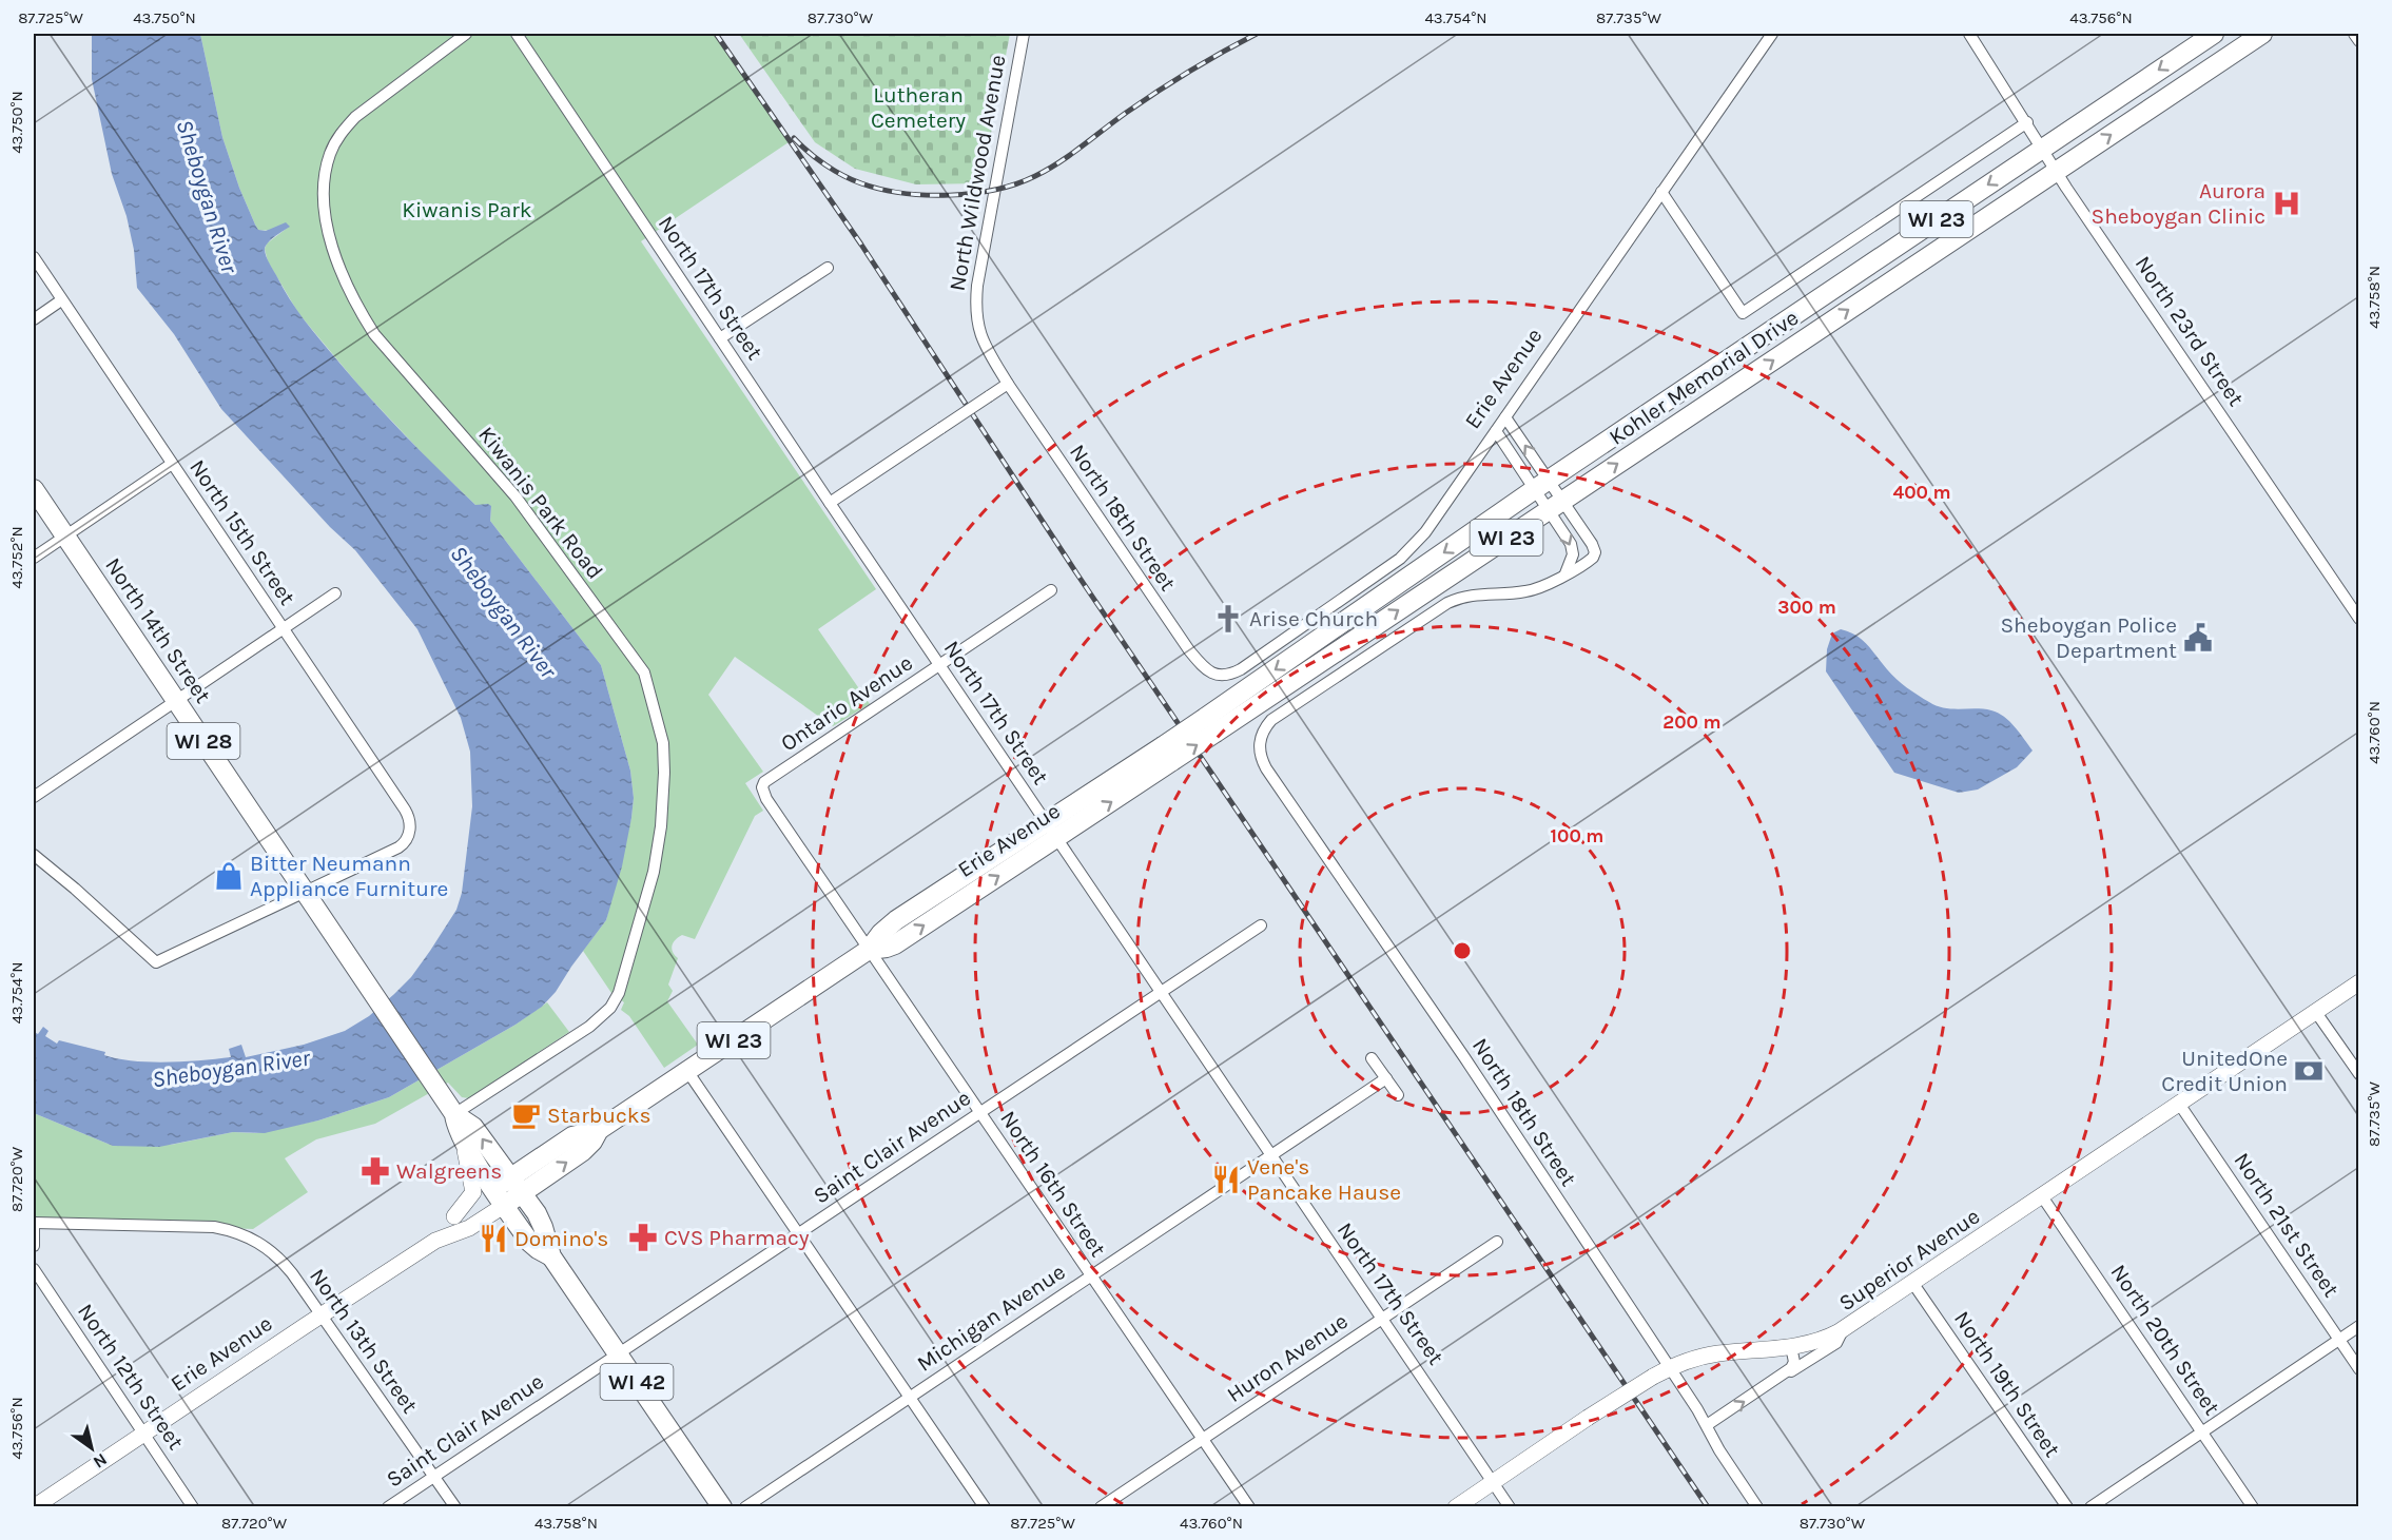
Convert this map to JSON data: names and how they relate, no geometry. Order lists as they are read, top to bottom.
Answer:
{
  "streets": {
    "main road": [
      "WI 23",
      "Kohler Memorial Drive",
      "Erie Avenue",
      "North 14th Street",
      "WI 28",
      "WI 42"
    ],
    "street": [
      "North Wildwood Avenue",
      "North 17th Street",
      "North 23rd Street",
      "Kiwanis Park Road",
      "North 18th Street",
      "North 15th Street",
      "Ontario Avenue",
      "Saint Clair Avenue",
      "North 16th Street",
      "North 21st Street",
      "Superior Avenue",
      "Michigan Avenue",
      "North 20th Street",
      "North 13th Street",
      "Huron Avenue",
      "North 12th Street",
      "North 19th Street"
    ]
  },
  "crossings": [
    ["North Wildwood Avenue", "North 18th Street"],
    ["North 17th Street", "Erie Avenue"],
    ["North 17th Street", "Ontario Avenue"],
    ["North 17th Street", "Saint Clair Avenue"],
    ["North 17th Street", "Superior Avenue"],
    ["North 17th Street", "Michigan Avenue"],
    ["North 17th Street", "Huron Avenue"],
    ["North 23rd Street", "Kohler Memorial Drive"],
    ["Kohler Memorial Drive", "Erie Avenue"],
    ["Erie Avenue", "North 18th Street"],
    ["Erie Avenue", "North 14th Street"],
    ["Erie Avenue", "North 16th Street"],
    ["Erie Avenue", "North 13th Street"],
    ["Erie Avenue", "North 12th Street"],
    ["Kiwanis Park Road", "North 14th Street"],
    ["North 18th Street", "Superior Avenue"],
    ["North 15th Street", "North 14th Street"],
    ["North 14th Street", "Saint Clair Avenue"],
    ["Ontario Avenue", "North 16th Street"],
    ["Saint Clair Avenue", "North 16th Street"],
    ["Saint Clair Avenue", "North 13th Street"],
    ["North 16th Street", "Michigan Avenue"],
    ["North 16th Street", "Huron Avenue"],
    ["North 21st Street", "Superior Avenue"],
    ["Superior Avenue", "North 20th Street"],
    ["Superior Avenue", "North 19th Street"]
  ],
  "water": ["Sheboygan River"],
  "parks": ["Lutheran Cemetery", "Kiwanis Park"],
  "places": {
    "hospital": ["Aurora Sheboygan Clinic"],
    "church": ["Arise Church"],
    "public building": ["Sheboygan Police Department"],
    "shop": ["Bitter Neumann Appliance Furniture"],
    "bank": ["UnitedOne Credit Union"],
    "cafe": ["Starbucks"],
    "pharmacy": ["Walgreens", "CVS Pharmacy"],
    "restaurant": ["Vene's Pancake Hause", "Domino's"]
  },
  "north": "bottom right",
  "coordinates": [
    "87.725°W",
    "43.750°N",
    "87.730°W",
    "43.754°N",
    "87.735°W",
    "43.756°N",
    "43.758°N",
    "43.752°N",
    "43.760°N",
    "87.720°W"
  ],
  "rings": [
    "400 m",
    "300 m",
    "200 m",
    "100 m"
  ]
}
